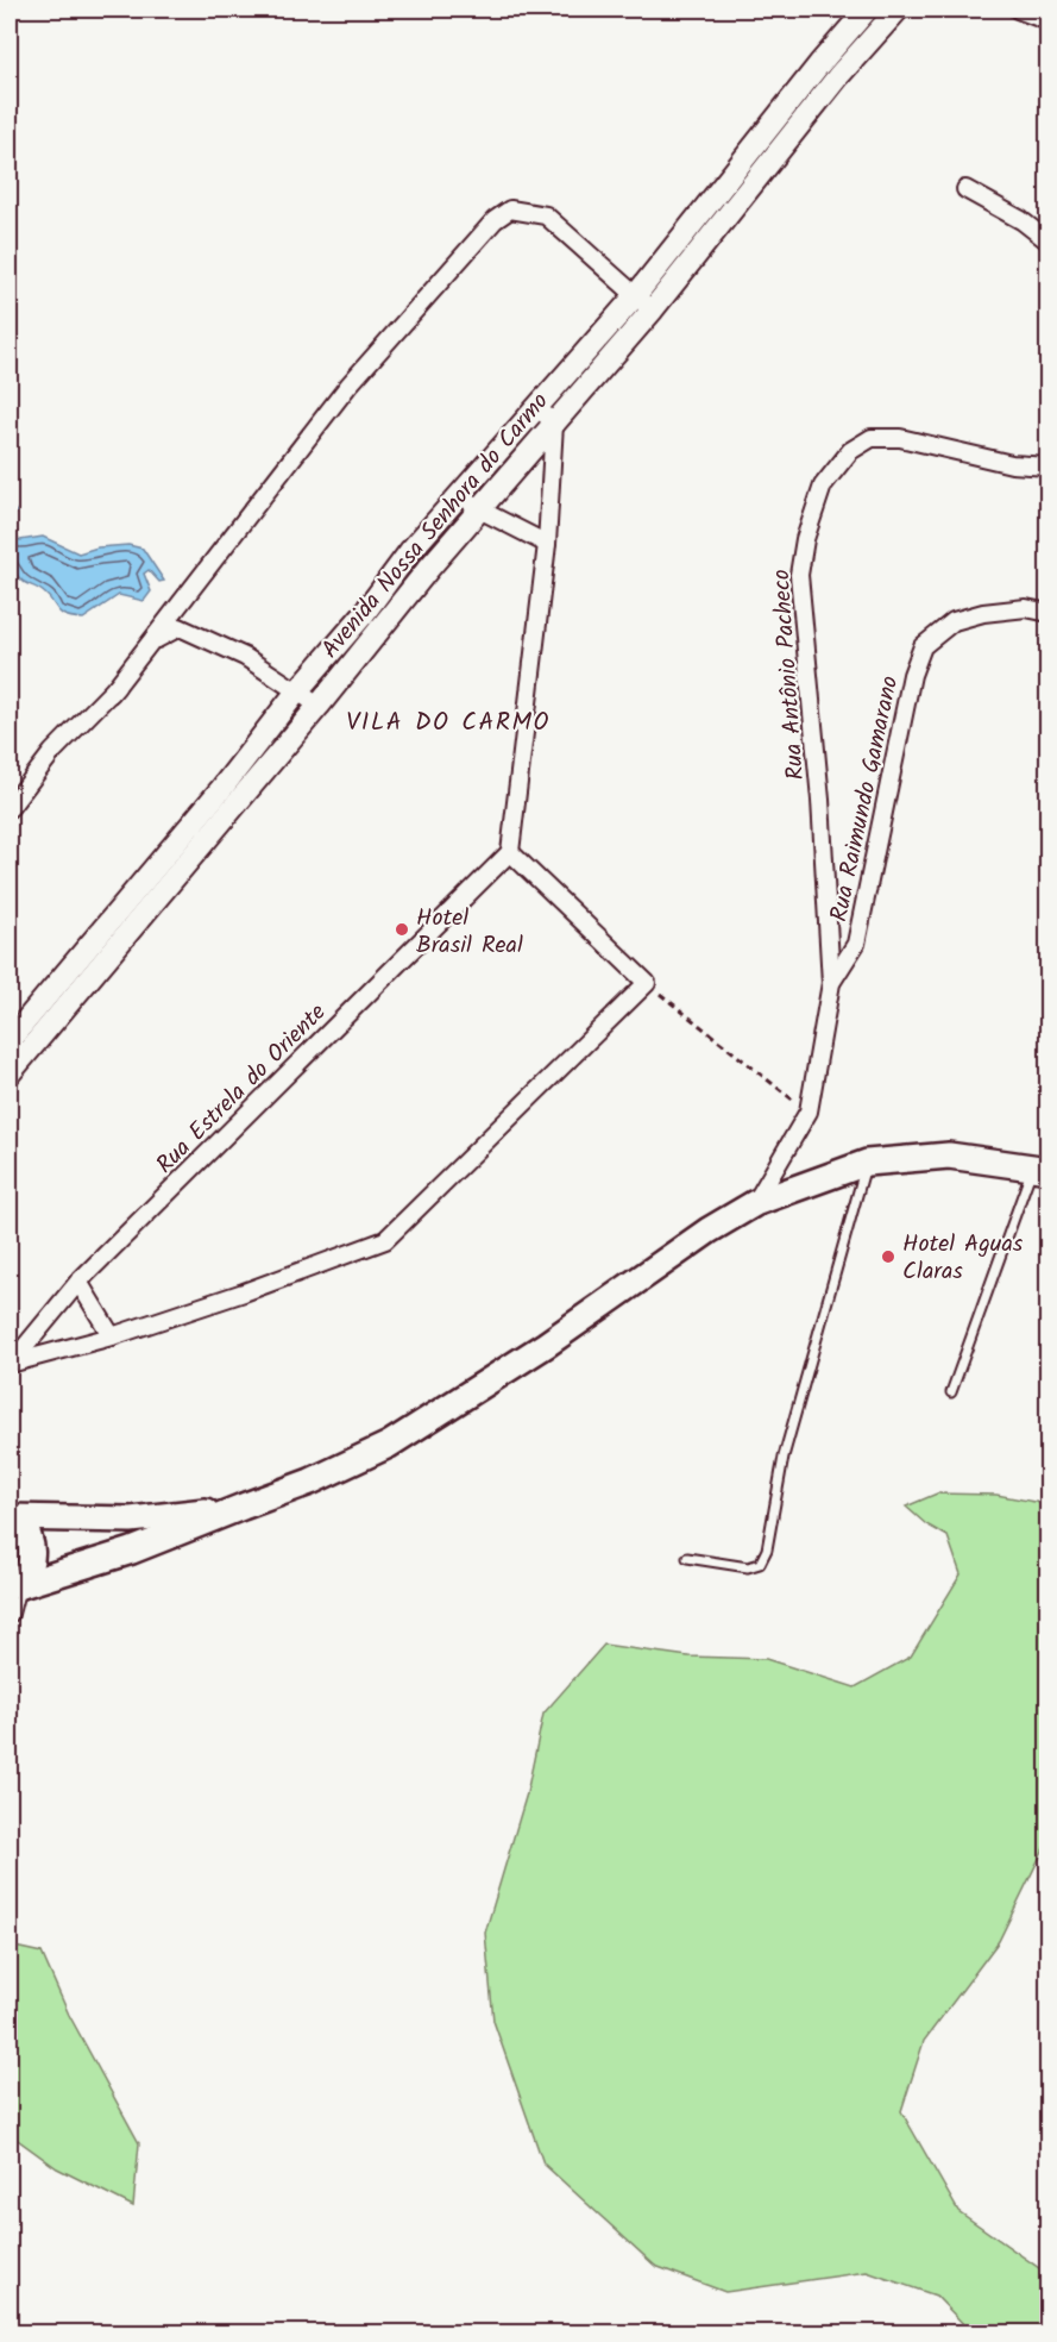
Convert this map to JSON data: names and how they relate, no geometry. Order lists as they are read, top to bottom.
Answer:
{
  "streets": {
    "street": [
      "Avenida Nossa Senhora do Carmo",
      "Rua Antônio Pacheco",
      "Rua Raimundo Gamarano",
      "Rua Estrela do Oriente"
    ]
  },
  "crossings": [
    ["Rua Antônio Pacheco", "Rua Raimundo Gamarano"]
  ],
  "districts": ["VILA DO CARMO"],
  "places": ["Hotel Brasil Real", "Hotel Aguas Claras"]
}
